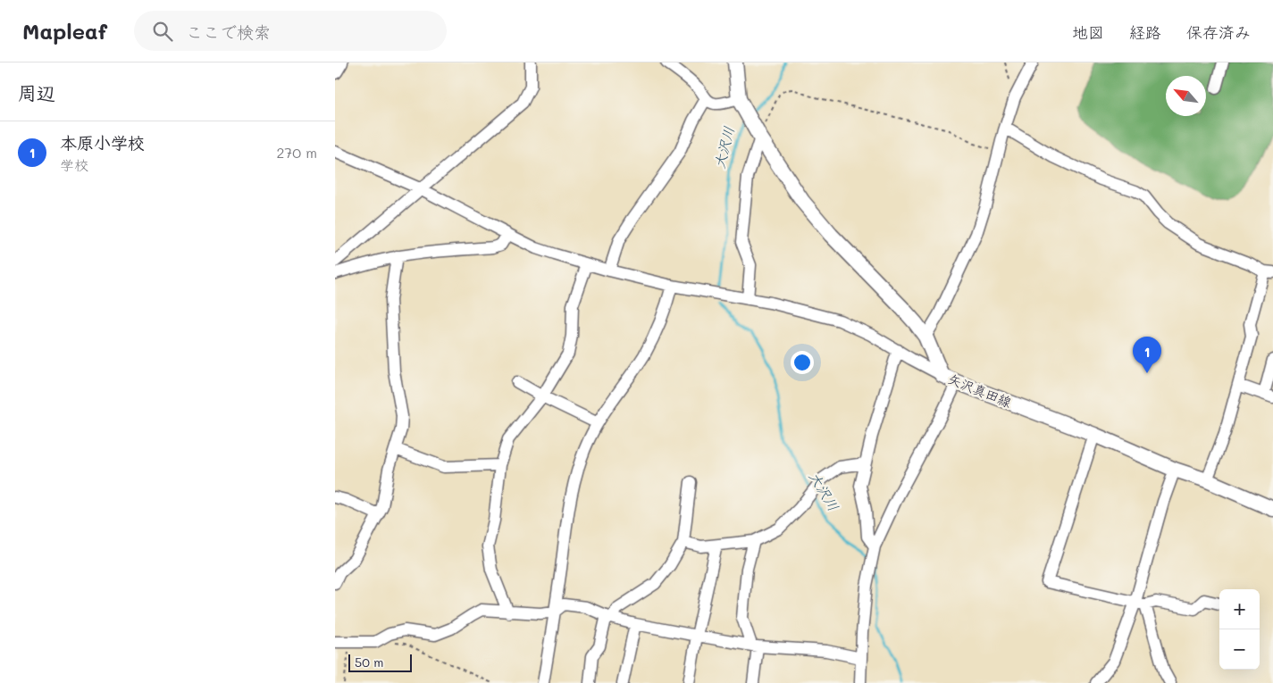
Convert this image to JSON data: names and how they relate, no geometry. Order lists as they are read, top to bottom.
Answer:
{
  "streets": {
    "main road": ["矢沢真田線"]
  },
  "water": ["大沢川"],
  "scale_bar": "50 m",
  "north": "top left",
  "page": {
    "header": "Mapleaf",
    "search": "ここで検索",
    "nav": ["地図", "経路", "保存済み"],
    "heading": "周辺",
    "list": [
      {
        "mark": "1",
        "name": "本原小学校",
        "note": "学校",
        "value": "270 m"
      }
    ],
    "pins": "1",
    "map_buttons": ["+", "−"],
    "scale": "50 m"
  }
}
